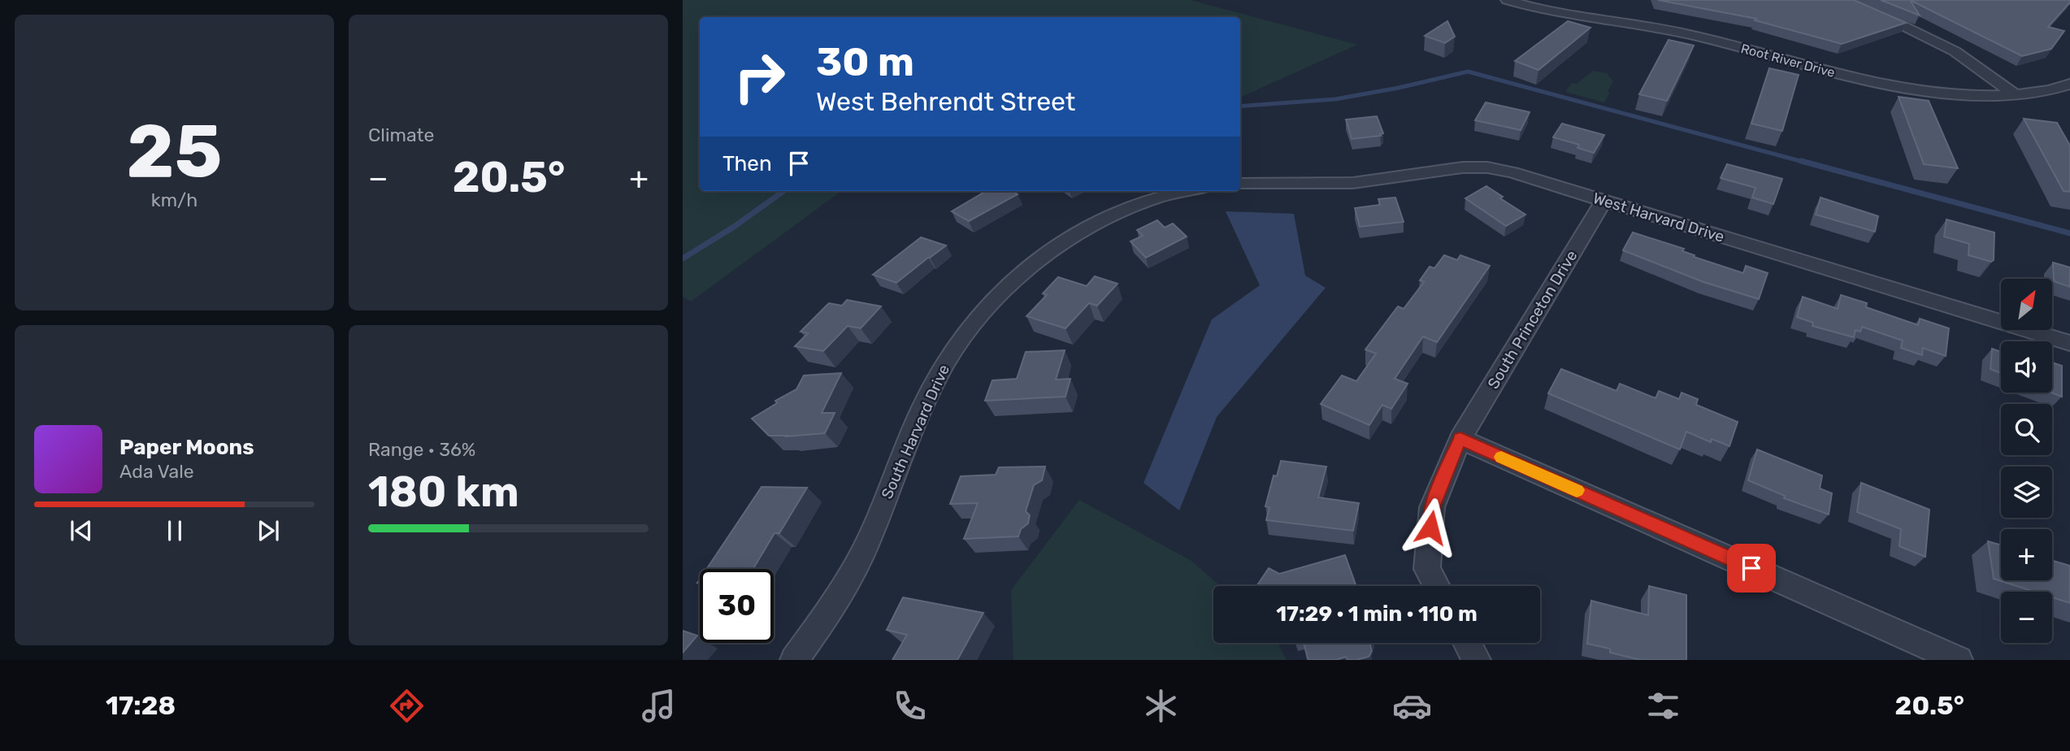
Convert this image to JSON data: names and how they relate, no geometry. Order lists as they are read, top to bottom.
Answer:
{
  "streets": {
    "street": [
      "Root River Drive",
      "West Harvard Drive",
      "South Princeton Drive",
      "South Harvard Drive"
    ]
  },
  "crossings": [
    ["West Harvard Drive", "South Princeton Drive"]
  ],
  "north": "top right",
  "page": {
    "tile": [
      ["25", "km/h"],
      "Climate",
      ["Range · 36%", "180 km"]
    ],
    "turn": ["30 m", "West Behrendt Street"],
    "then": "Then",
    "heat": ["−", "20.5°", "+"],
    "map_buttons": ["+", "−"],
    "song": ["Paper Moons", "Ada Vale"],
    "limit": "30",
    "trip": "17:29 · 1 min · 110 m",
    "tabs": ["17:28", "20.5°"]
  }
}
